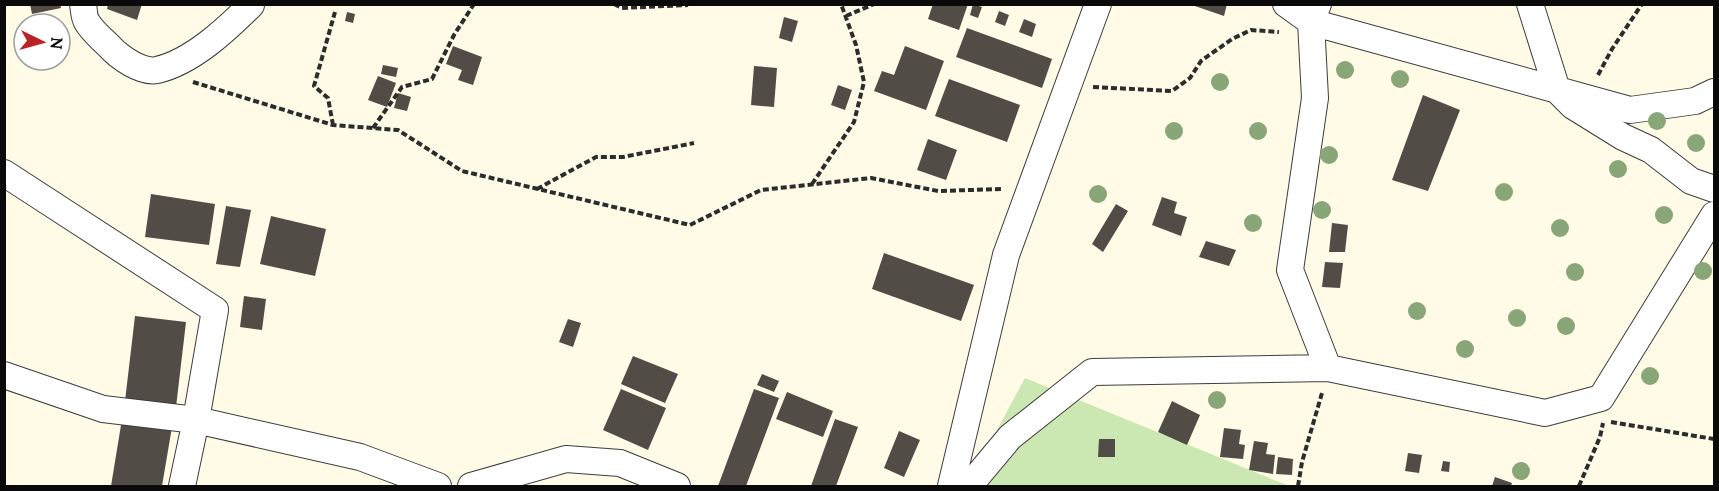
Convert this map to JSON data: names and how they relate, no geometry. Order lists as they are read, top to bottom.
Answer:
{
  "north": "right"
}
